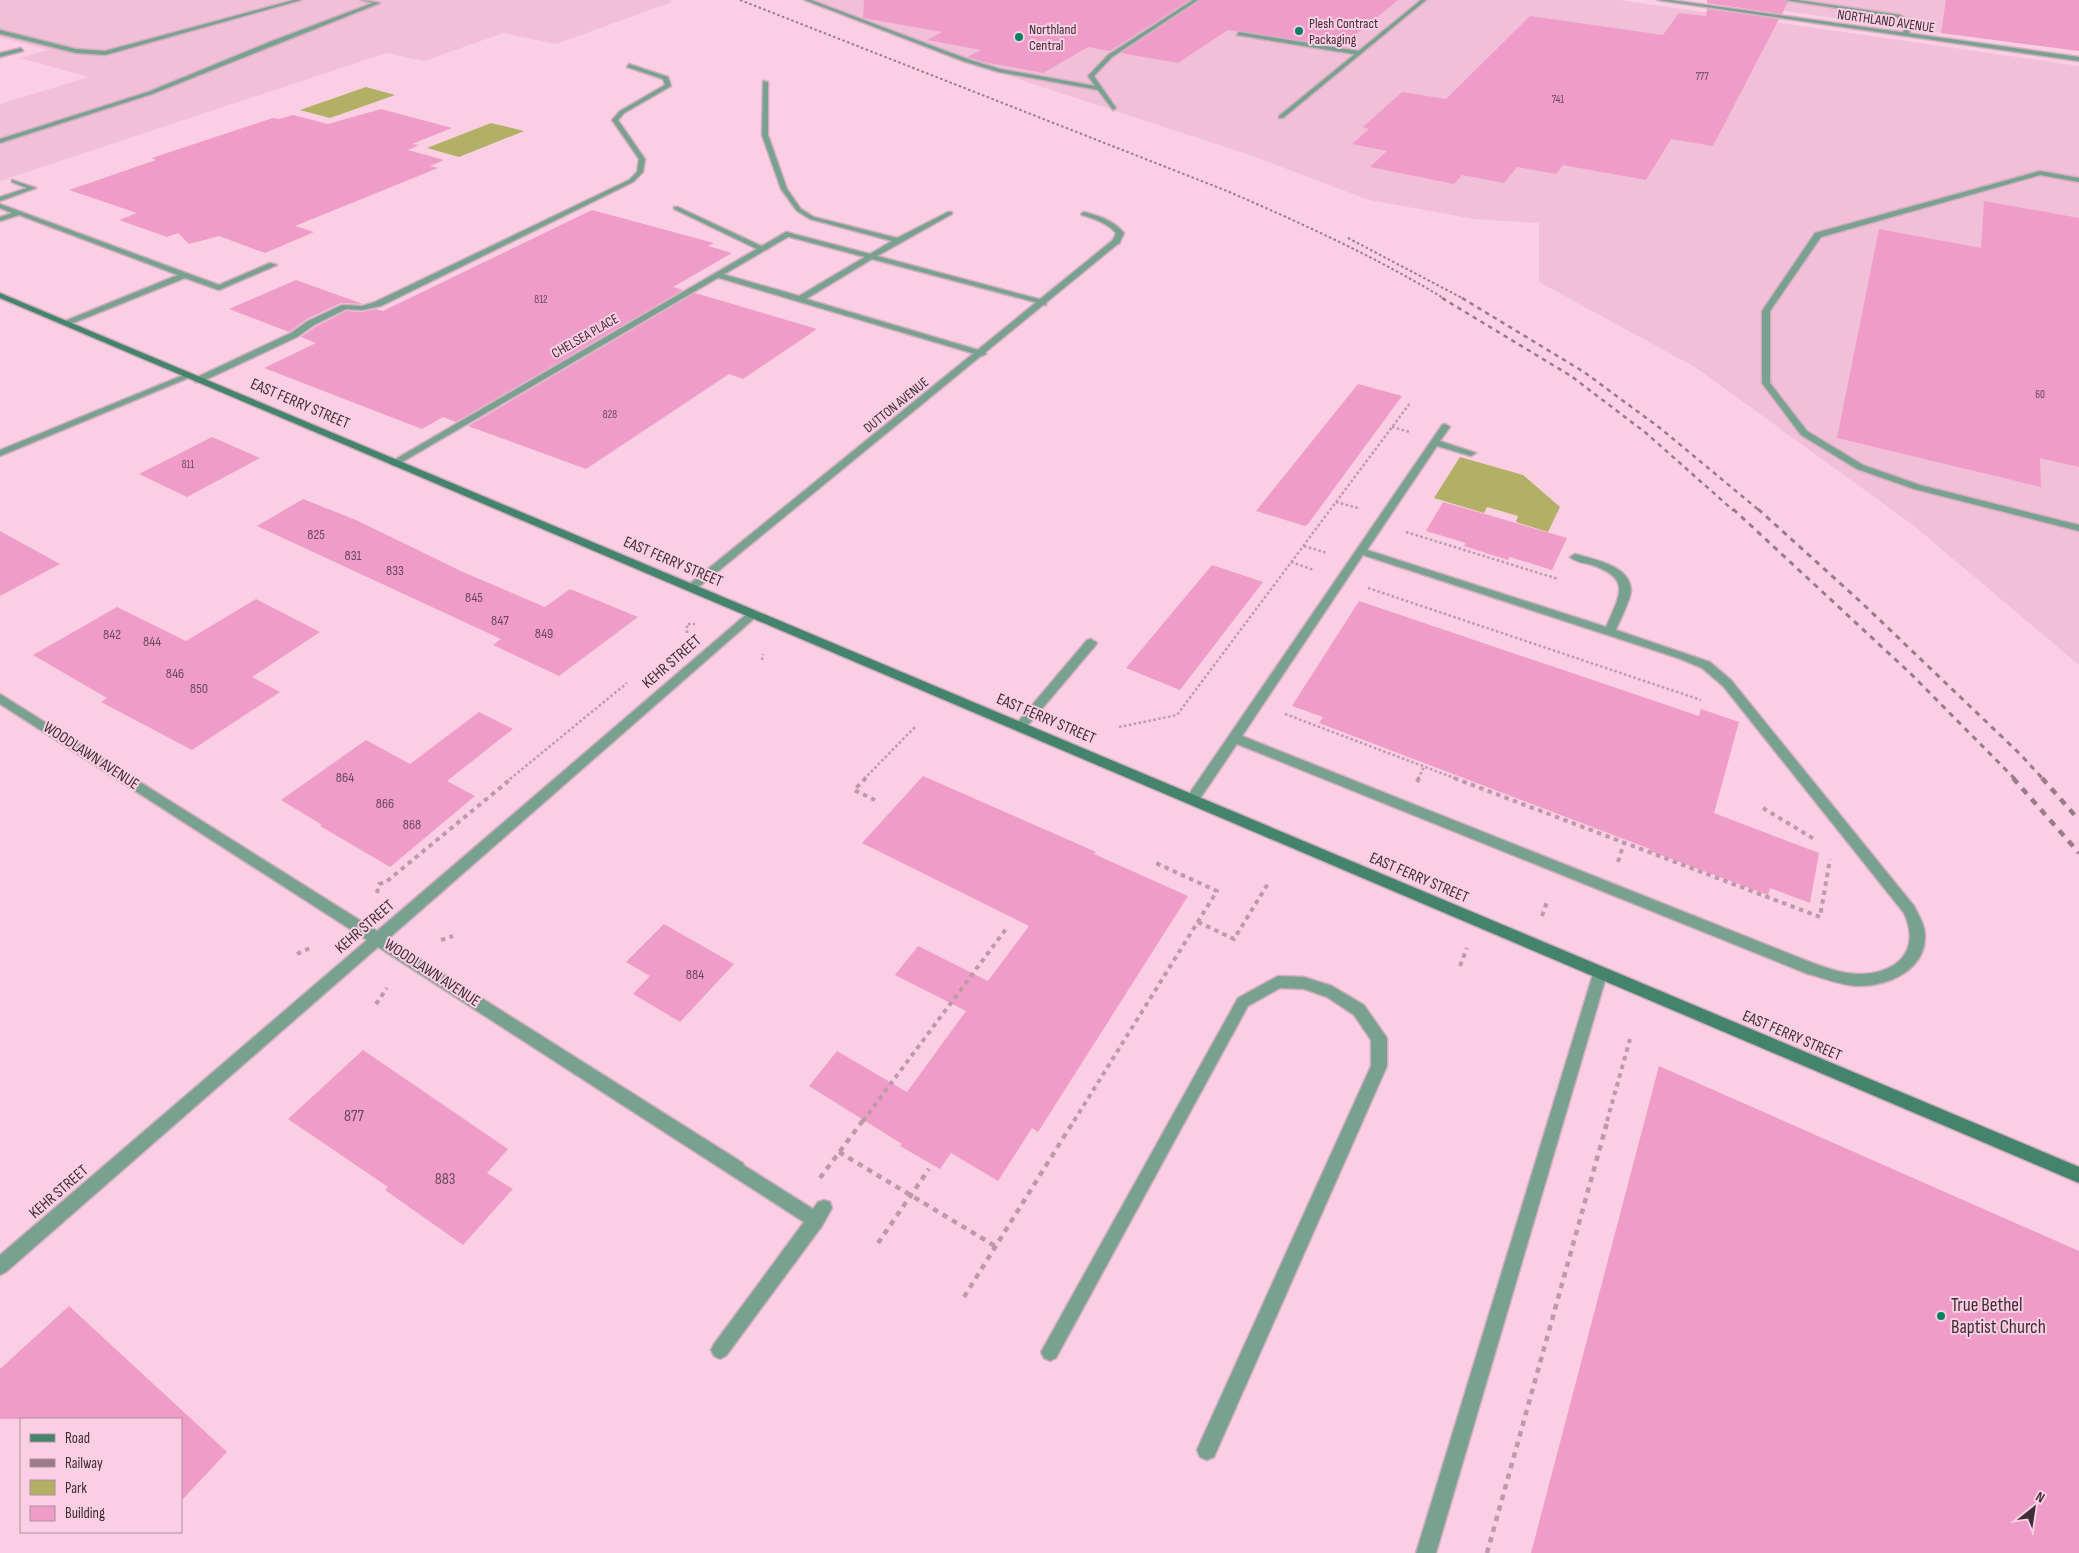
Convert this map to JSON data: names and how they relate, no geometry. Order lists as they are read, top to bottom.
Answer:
{
  "streets": {
    "street": [
      "NORTHLAND AVENUE",
      "CHELSEA PLACE",
      "EAST FERRY STREET",
      "DUTTON AVENUE",
      "KEHR STREET",
      "WOODLAWN AVENUE"
    ]
  },
  "crossings": [
    ["CHELSEA PLACE", "EAST FERRY STREET"],
    ["EAST FERRY STREET", "DUTTON AVENUE"],
    ["EAST FERRY STREET", "KEHR STREET"],
    ["KEHR STREET", "WOODLAWN AVENUE"]
  ],
  "places": ["Plesh Contract Packaging", "Northland Central", "True Bethel Baptist Church"],
  "house_numbers": [
    "777",
    "741",
    "812",
    "60",
    "828",
    "811",
    "825",
    "831",
    "833",
    "845",
    "847",
    "849",
    "842",
    "844",
    "846",
    "850",
    "864",
    "866",
    "868",
    "884",
    "877",
    "883"
  ],
  "legend": [
    "Road",
    "Railway",
    "Park",
    "Building"
  ],
  "north": "top right"
}
